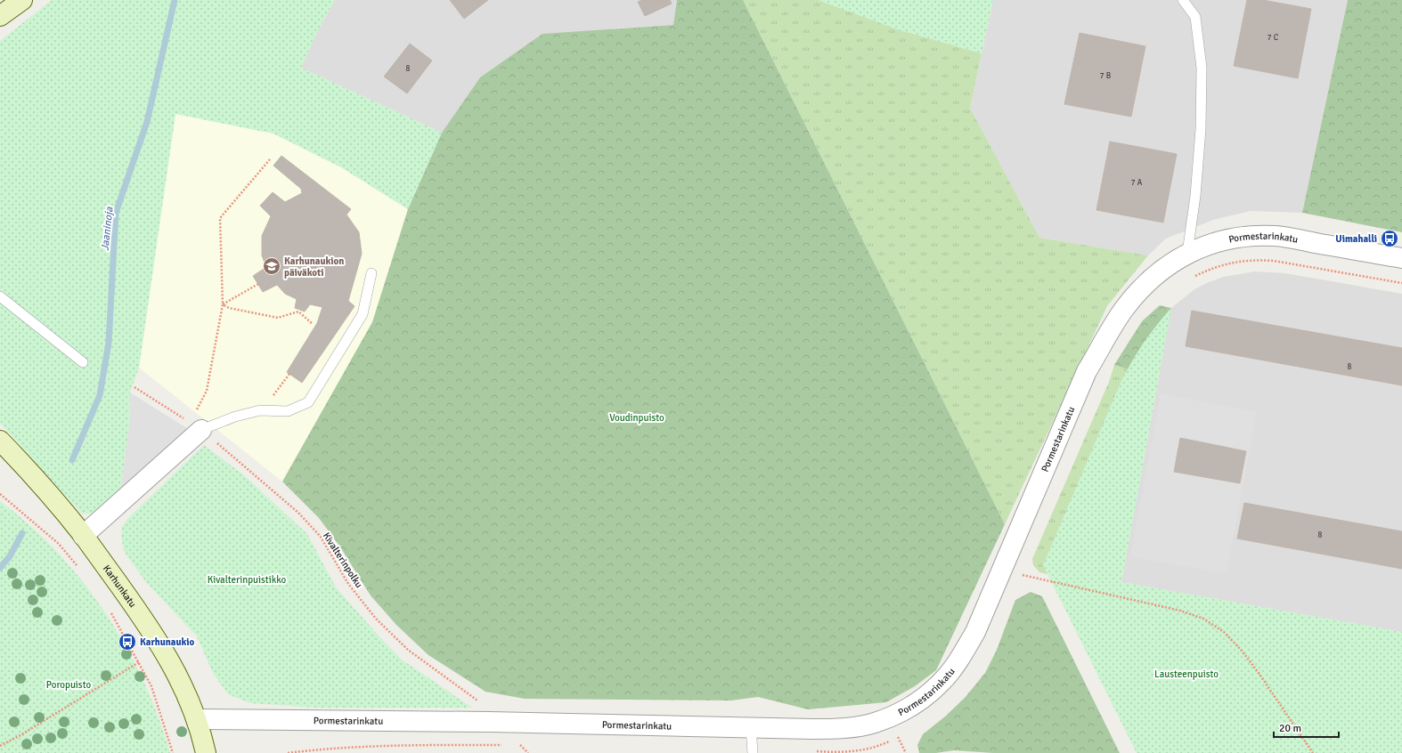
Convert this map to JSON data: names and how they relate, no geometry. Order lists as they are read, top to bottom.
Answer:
{
  "streets": {
    "street": ["Pormestarinkatu", "Karhunkatu"],
    "path": ["Kivalterinpolku"]
  },
  "crossings": [
    ["Pormestarinkatu", "Kivalterinpolku"],
    ["Pormestarinkatu", "Karhunkatu"]
  ],
  "water": ["Jaaninoja"],
  "parks": [
    "Voudinpuisto",
    "Kivalterinpuistikko",
    "Lausteenpuisto",
    "Poropuisto"
  ],
  "places": {
    "bus stop": ["Uimahalli", "Karhunaukio"],
    "school or university": ["Karhunaukion päiväkoti"]
  },
  "house_numbers": [
    "7 C",
    "8",
    "7 B",
    "7 A",
    "8",
    "8"
  ],
  "scale_bar": "20 m"
}
